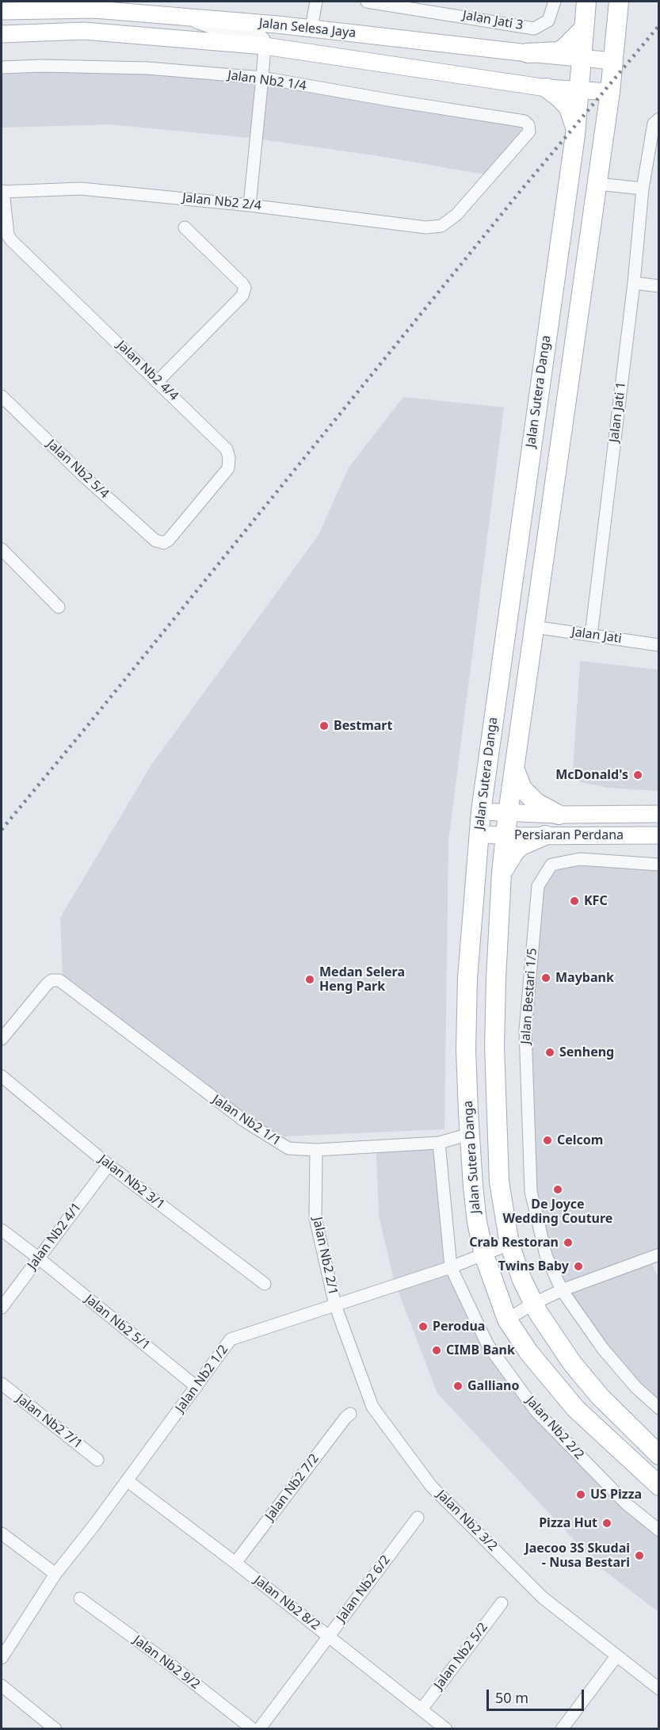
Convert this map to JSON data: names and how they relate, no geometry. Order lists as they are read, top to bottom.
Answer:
{
  "streets": {
    "main road": ["Jalan Selesa Jaya", "Jalan Sutera Danga", "Persiaran Perdana"],
    "street": [
      "Jalan Jati 3",
      "Jalan Nb2 1/4",
      "Jalan Nb2 2/4",
      "Jalan Nb2 4/4",
      "Jalan Jati 1",
      "Jalan Nb2 5/4",
      "Jalan Jati",
      "Jalan Bestari 1/5",
      "Jalan Nb2 1/1",
      "Jalan Nb2 3/1",
      "Jalan Nb2 4/1",
      "Jalan Nb2 2/1",
      "Jalan Nb2 5/1",
      "Jalan Nb2 1/2",
      "Jalan Nb2 7/1",
      "Jalan Nb2 2/2",
      "Jalan Nb2 7/2",
      "Jalan Nb2 3/2",
      "Jalan Nb2 6/2",
      "Jalan Nb2 8/2",
      "Jalan Nb2 5/2",
      "Jalan Nb2 9/2"
    ]
  },
  "crossings": [
    ["Jalan Selesa Jaya", "Jalan Sutera Danga"],
    ["Jalan Nb2 1/4", "Jalan Nb2 2/4"],
    ["Jalan Nb2 2/4", "Jalan Nb2 4/4"],
    ["Jalan Nb2 4/4", "Jalan Nb2 5/4"],
    ["Jalan Sutera Danga", "Jalan Jati"],
    ["Jalan Sutera Danga", "Persiaran Perdana"],
    ["Jalan Sutera Danga", "Jalan Nb2 1/1"],
    ["Jalan Sutera Danga", "Jalan Nb2 1/2"],
    ["Jalan Jati 1", "Jalan Jati"],
    ["Jalan Nb2 1/1", "Jalan Nb2 2/1"],
    ["Jalan Nb2 1/1", "Jalan Nb2 2/2"],
    ["Jalan Nb2 3/1", "Jalan Nb2 4/1"],
    ["Jalan Nb2 4/1", "Jalan Nb2 5/1"],
    ["Jalan Nb2 2/1", "Jalan Nb2 1/2"],
    ["Jalan Nb2 2/1", "Jalan Nb2 3/2"],
    ["Jalan Nb2 5/1", "Jalan Nb2 1/2"],
    ["Jalan Nb2 1/2", "Jalan Nb2 2/2"],
    ["Jalan Nb2 1/2", "Jalan Nb2 3/2"],
    ["Jalan Nb2 1/2", "Jalan Nb2 8/2"],
    ["Jalan Nb2 7/2", "Jalan Nb2 8/2"],
    ["Jalan Nb2 6/2", "Jalan Nb2 8/2"],
    ["Jalan Nb2 8/2", "Jalan Nb2 5/2"]
  ],
  "places": [
    "Bestmart",
    "McDonald's",
    "KFC",
    "Maybank",
    "Medan Selera Heng Park",
    "Senheng",
    "Celcom",
    "De Joyce Wedding Couture",
    "Crab Restoran",
    "Twins Baby",
    "Perodua",
    "CIMB Bank",
    "Galliano",
    "US Pizza",
    "Pizza Hut",
    "Jaecoo 3S Skudai - Nusa Bestari"
  ],
  "scale_bar": "50 m"
}
